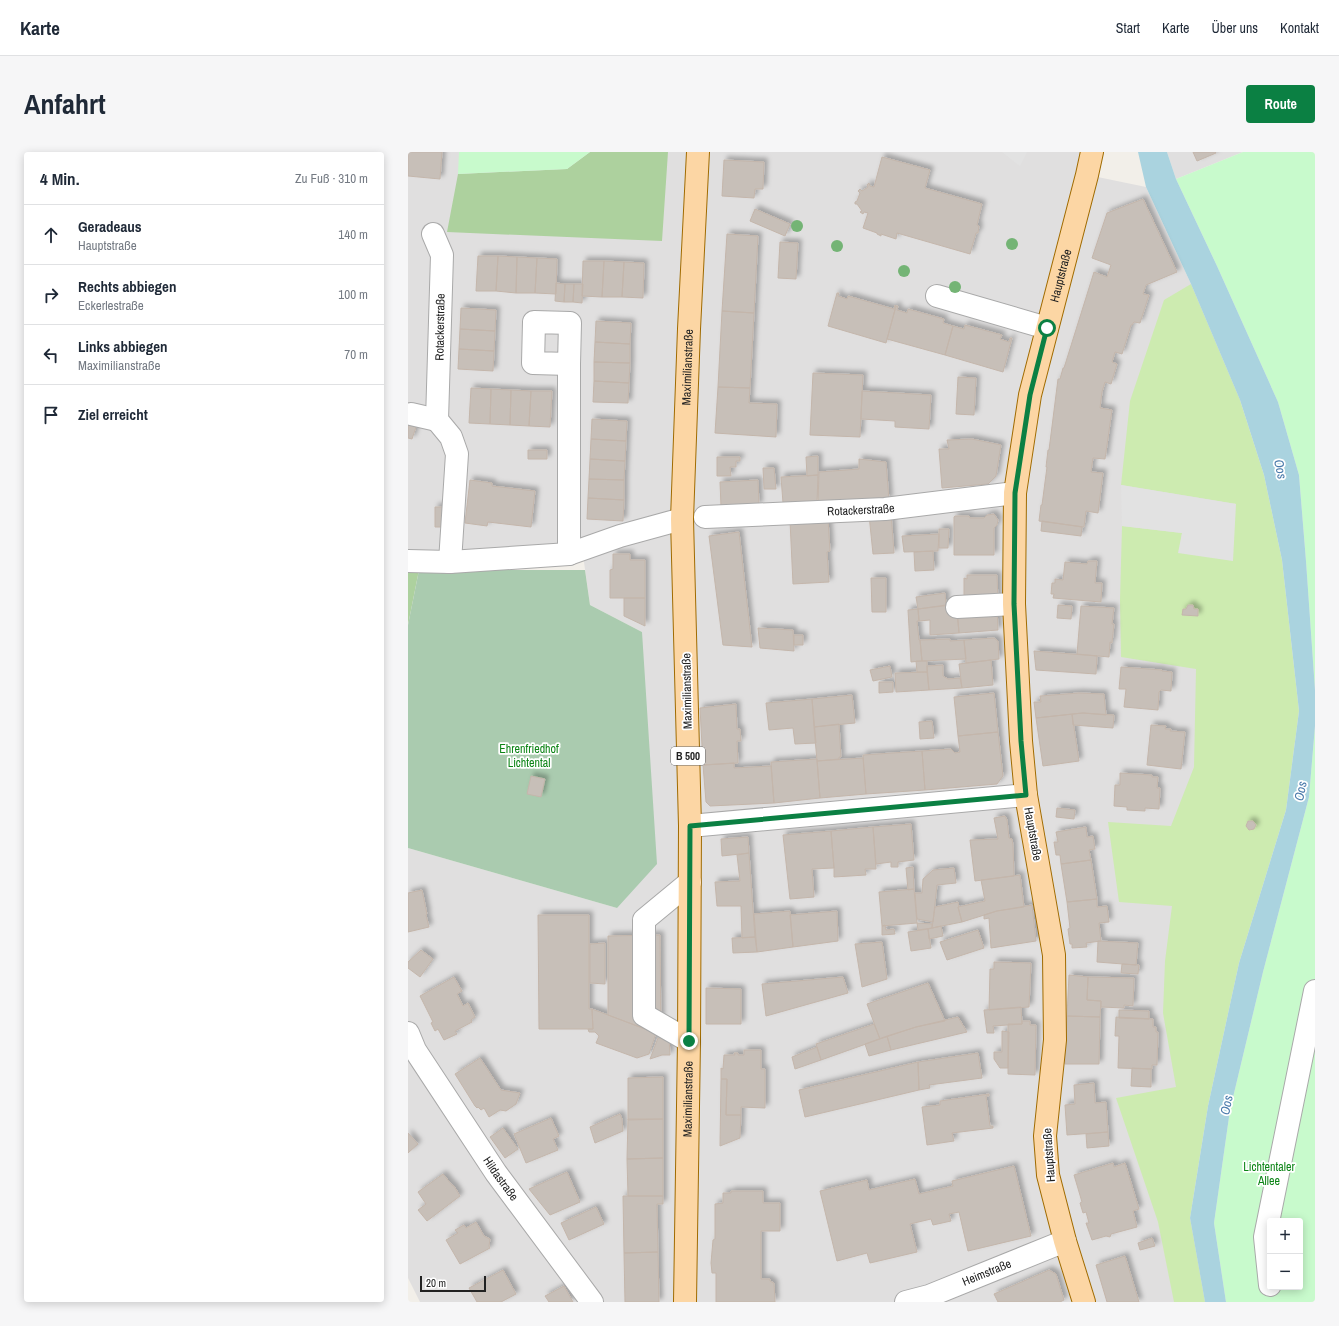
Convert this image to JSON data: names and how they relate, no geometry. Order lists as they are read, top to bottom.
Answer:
{
  "streets": {
    "main road": ["Hauptstraße", "Maximilianstraße", "B 500"],
    "street": ["Rotackerstraße", "Hildastraße", "Heimstraße"]
  },
  "crossings": [
    ["Hauptstraße", "Rotackerstraße"],
    ["Hauptstraße", "Heimstraße"]
  ],
  "water": ["Oos"],
  "parks": ["Ehrenfriedhof Lichtental", "Lichtentaler Allee"],
  "scale_bar": "20 m",
  "page": {
    "header": "Karte",
    "nav": [
      "Start",
      "Karte",
      "Über uns",
      "Kontakt"
    ],
    "title": "Anfahrt",
    "buttons": "Route",
    "heading": ["4 Min.", "Zu Fuß · 310 m"],
    "list": [
      ["Geradeaus", "Hauptstraße", "140 m"],
      ["Rechts abbiegen", "Eckerlestraße", "100 m"],
      ["Links abbiegen", "Maximilianstraße", "70 m"],
      "Ziel erreicht"
    ],
    "map_buttons": ["+", "−"],
    "scale": "20 m"
  }
}
